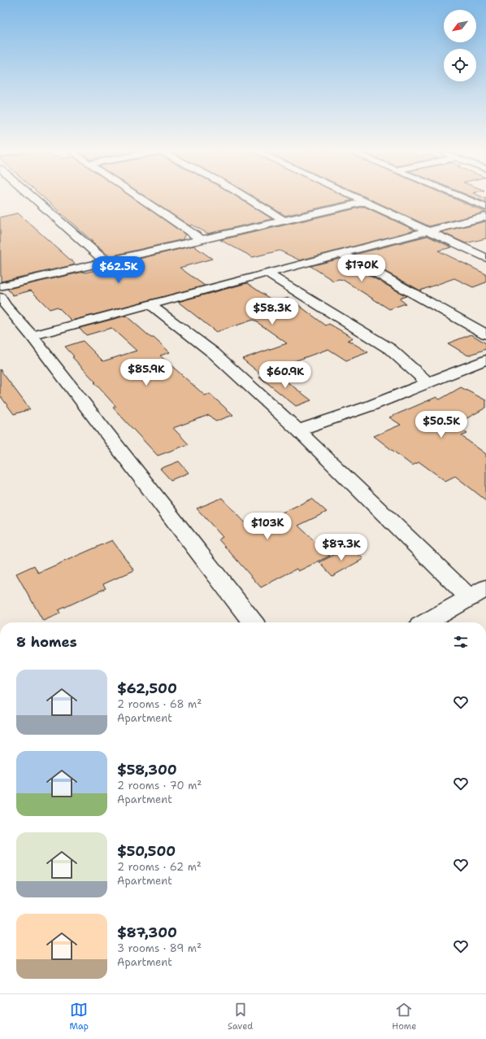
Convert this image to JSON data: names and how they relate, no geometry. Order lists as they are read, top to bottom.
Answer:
{
  "north": "bottom left",
  "page": {
    "price": [
      "$170K",
      "$62.5K",
      "$58.3K",
      "$85.9K",
      "$60.9K",
      "$50.5K",
      "$103K",
      "$87.3K"
    ],
    "heading": "8 homes",
    "list": [
      {
        "name": "$62,500",
        "note": "2 rooms · 68 m² · Apartment"
      },
      {
        "name": "$58,300",
        "note": "2 rooms · 70 m² · Apartment"
      },
      {
        "name": "$50,500",
        "note": "2 rooms · 62 m² · Apartment"
      },
      {
        "name": "$87,300",
        "note": "3 rooms · 89 m² · Apartment"
      }
    ],
    "tabs": ["Map", "Saved", "Home"]
  }
}
